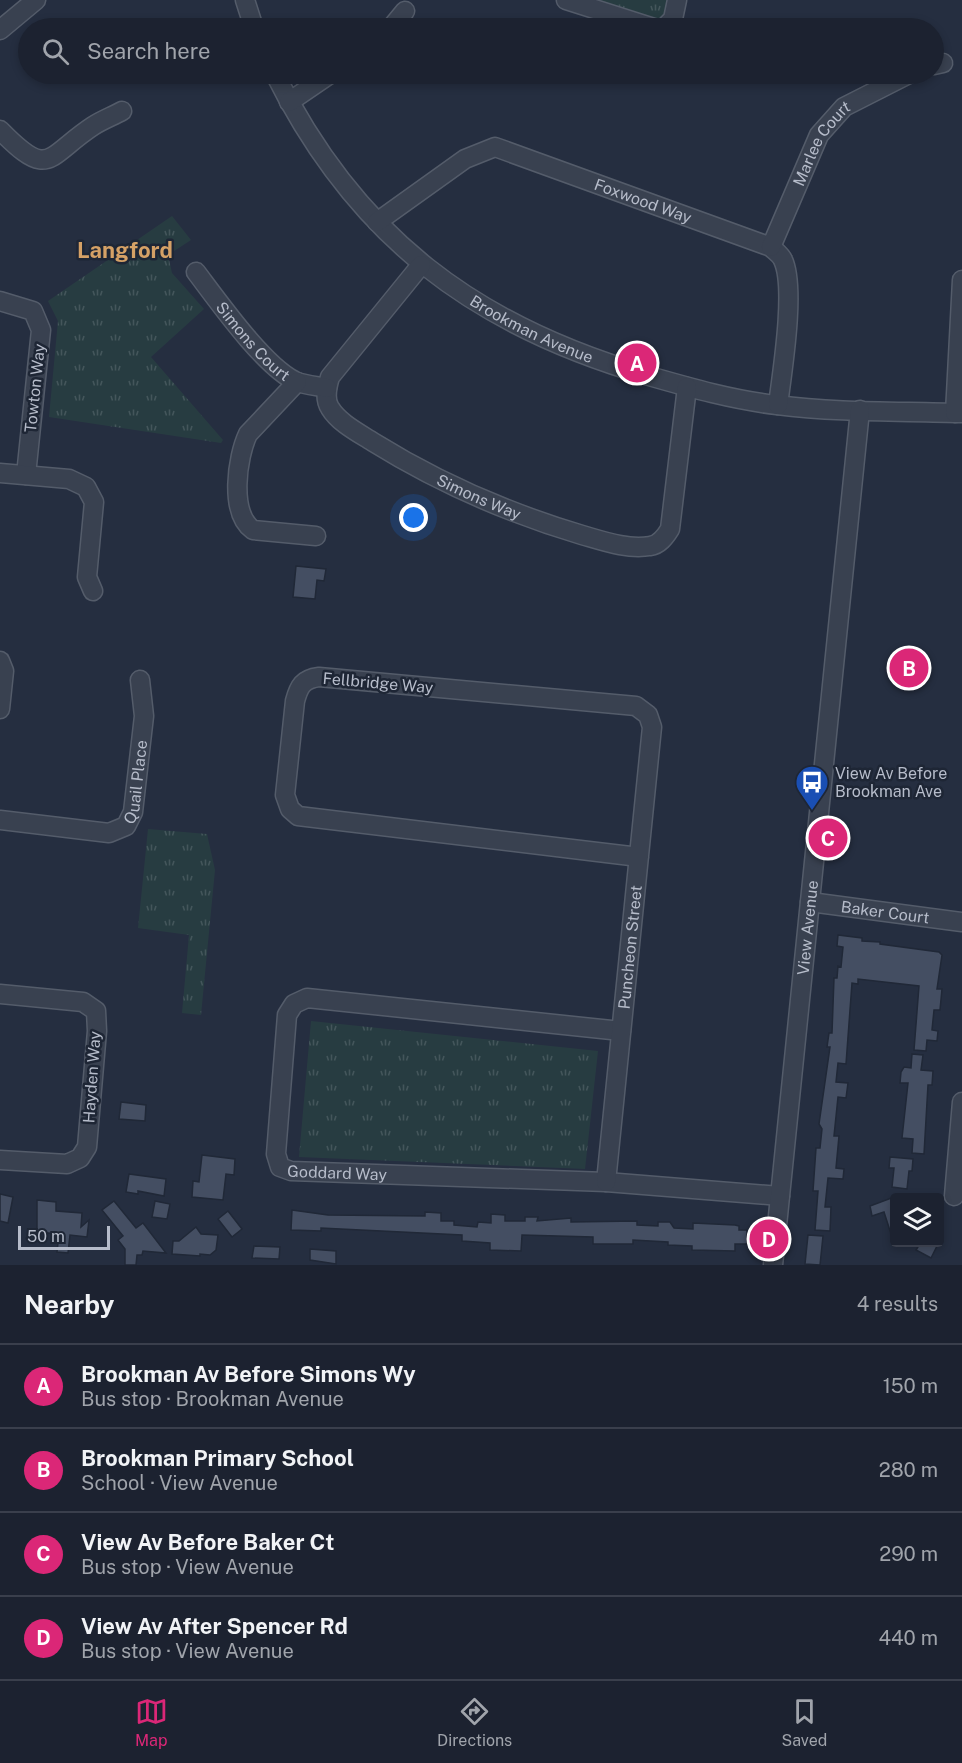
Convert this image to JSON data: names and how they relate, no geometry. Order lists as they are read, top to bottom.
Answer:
{
  "streets": {
    "street": [
      "Marlee Court",
      "Foxwood Way",
      "Brookman Avenue",
      "Simons Court",
      "Towton Way",
      "Simons Way",
      "Fellbridge Way",
      "Quail Place",
      "Baker Court",
      "View Avenue",
      "Puncheon Street",
      "Hayden Way",
      "Goddard Way"
    ]
  },
  "crossings": [
    ["Marlee Court", "Foxwood Way"],
    ["Foxwood Way", "Brookman Avenue"],
    ["Brookman Avenue", "Simons Way"],
    ["Brookman Avenue", "View Avenue"],
    ["Simons Court", "Simons Way"],
    ["Fellbridge Way", "Puncheon Street"],
    ["Baker Court", "View Avenue"],
    ["View Avenue", "Goddard Way"],
    ["Puncheon Street", "Goddard Way"]
  ],
  "districts": ["Langford"],
  "places": {
    "bus stop": ["View Av Before Brookman Ave"]
  },
  "scale_bar": "50 m",
  "page": {
    "search": "Search here",
    "pins": [
      "A",
      "B",
      "C",
      "D"
    ],
    "scale": "50 m",
    "heading": ["Nearby", "4 results"],
    "list": [
      {
        "mark": "A",
        "name": "Brookman Av Before Simons Wy",
        "note": "Bus stop · Brookman Avenue",
        "value": "150 m"
      },
      {
        "mark": "B",
        "name": "Brookman Primary School",
        "note": "School · View Avenue",
        "value": "280 m"
      },
      {
        "mark": "C",
        "name": "View Av Before Baker Ct",
        "note": "Bus stop · View Avenue",
        "value": "290 m"
      },
      {
        "mark": "D",
        "name": "View Av After Spencer Rd",
        "note": "Bus stop · View Avenue",
        "value": "440 m"
      }
    ],
    "nav": ["Map", "Directions", "Saved"]
  }
}
